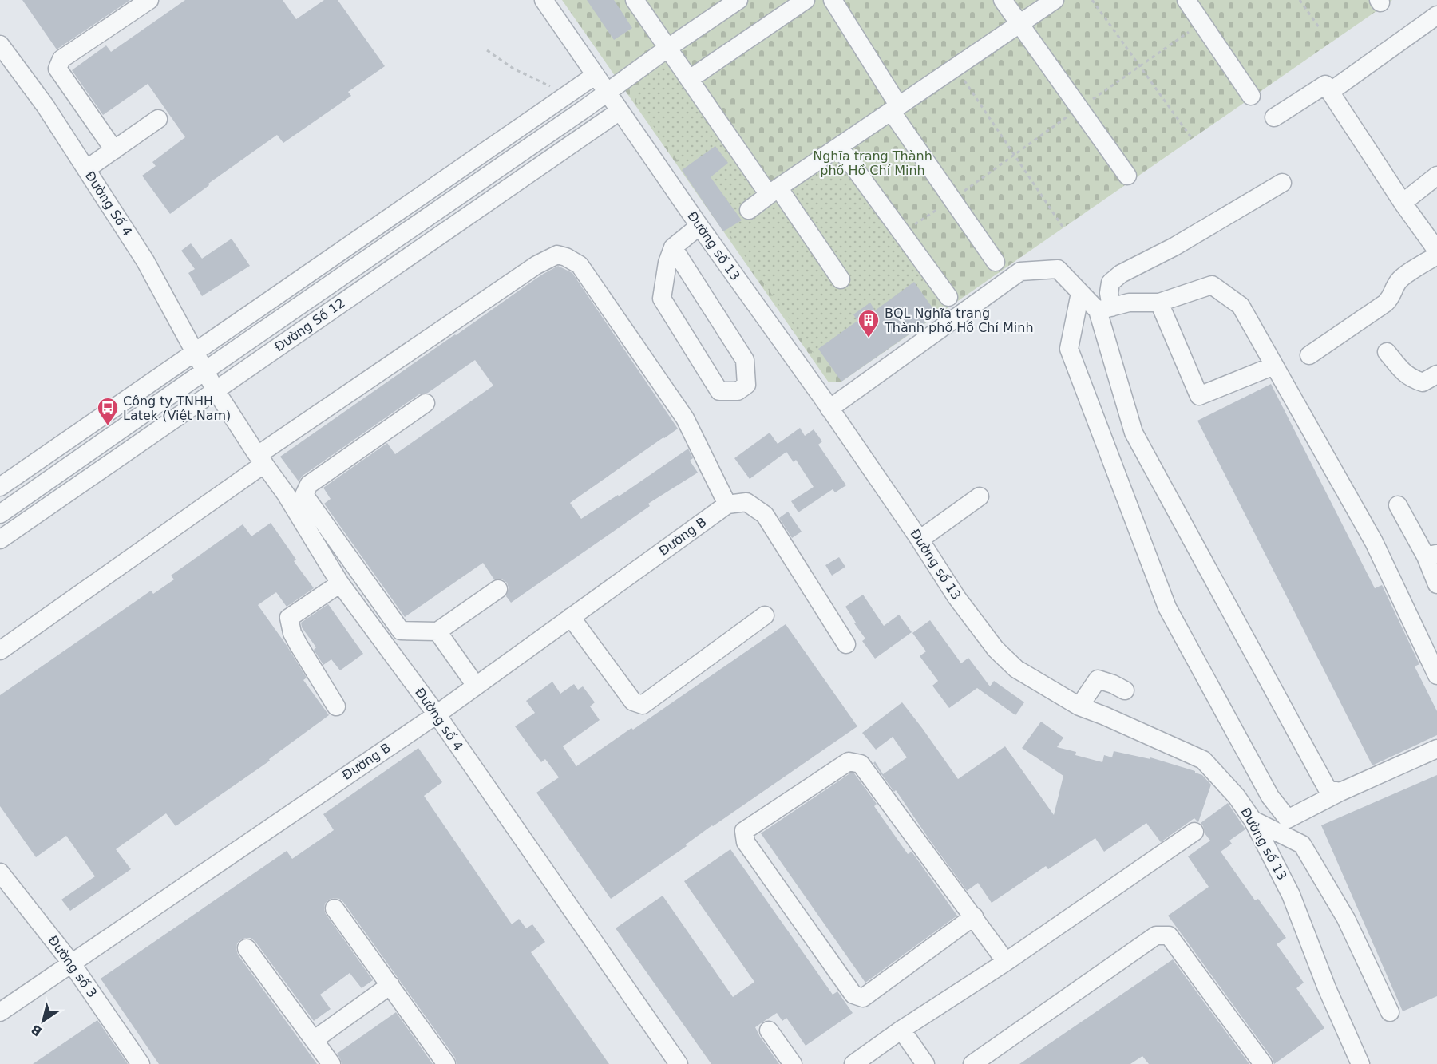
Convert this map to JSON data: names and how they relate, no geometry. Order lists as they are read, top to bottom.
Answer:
{
  "streets": {
    "street": [
      "Đường Số 4",
      "Đường số 13",
      "Đường Số 12",
      "Đường B",
      "Đường số 4",
      "Đường số 3"
    ]
  },
  "crossings": [
    ["Đường Số 4", "Đường Số 12"],
    ["Đường Số 4", "Đường số 4"],
    ["Đường số 13", "Đường Số 12"],
    ["Đường Số 12", "Đường số 4"],
    ["Đường B", "Đường số 4"],
    ["Đường B", "Đường số 3"]
  ],
  "parks": ["Nghĩa trang Thành phố Hồ Chí Minh"],
  "places": {
    "building": ["BQL Nghĩa trang Thành phố Hồ Chí Minh"],
    "bus stop": ["Công ty TNHH Latek (Việt Nam)"]
  },
  "north": "bottom left"
}
